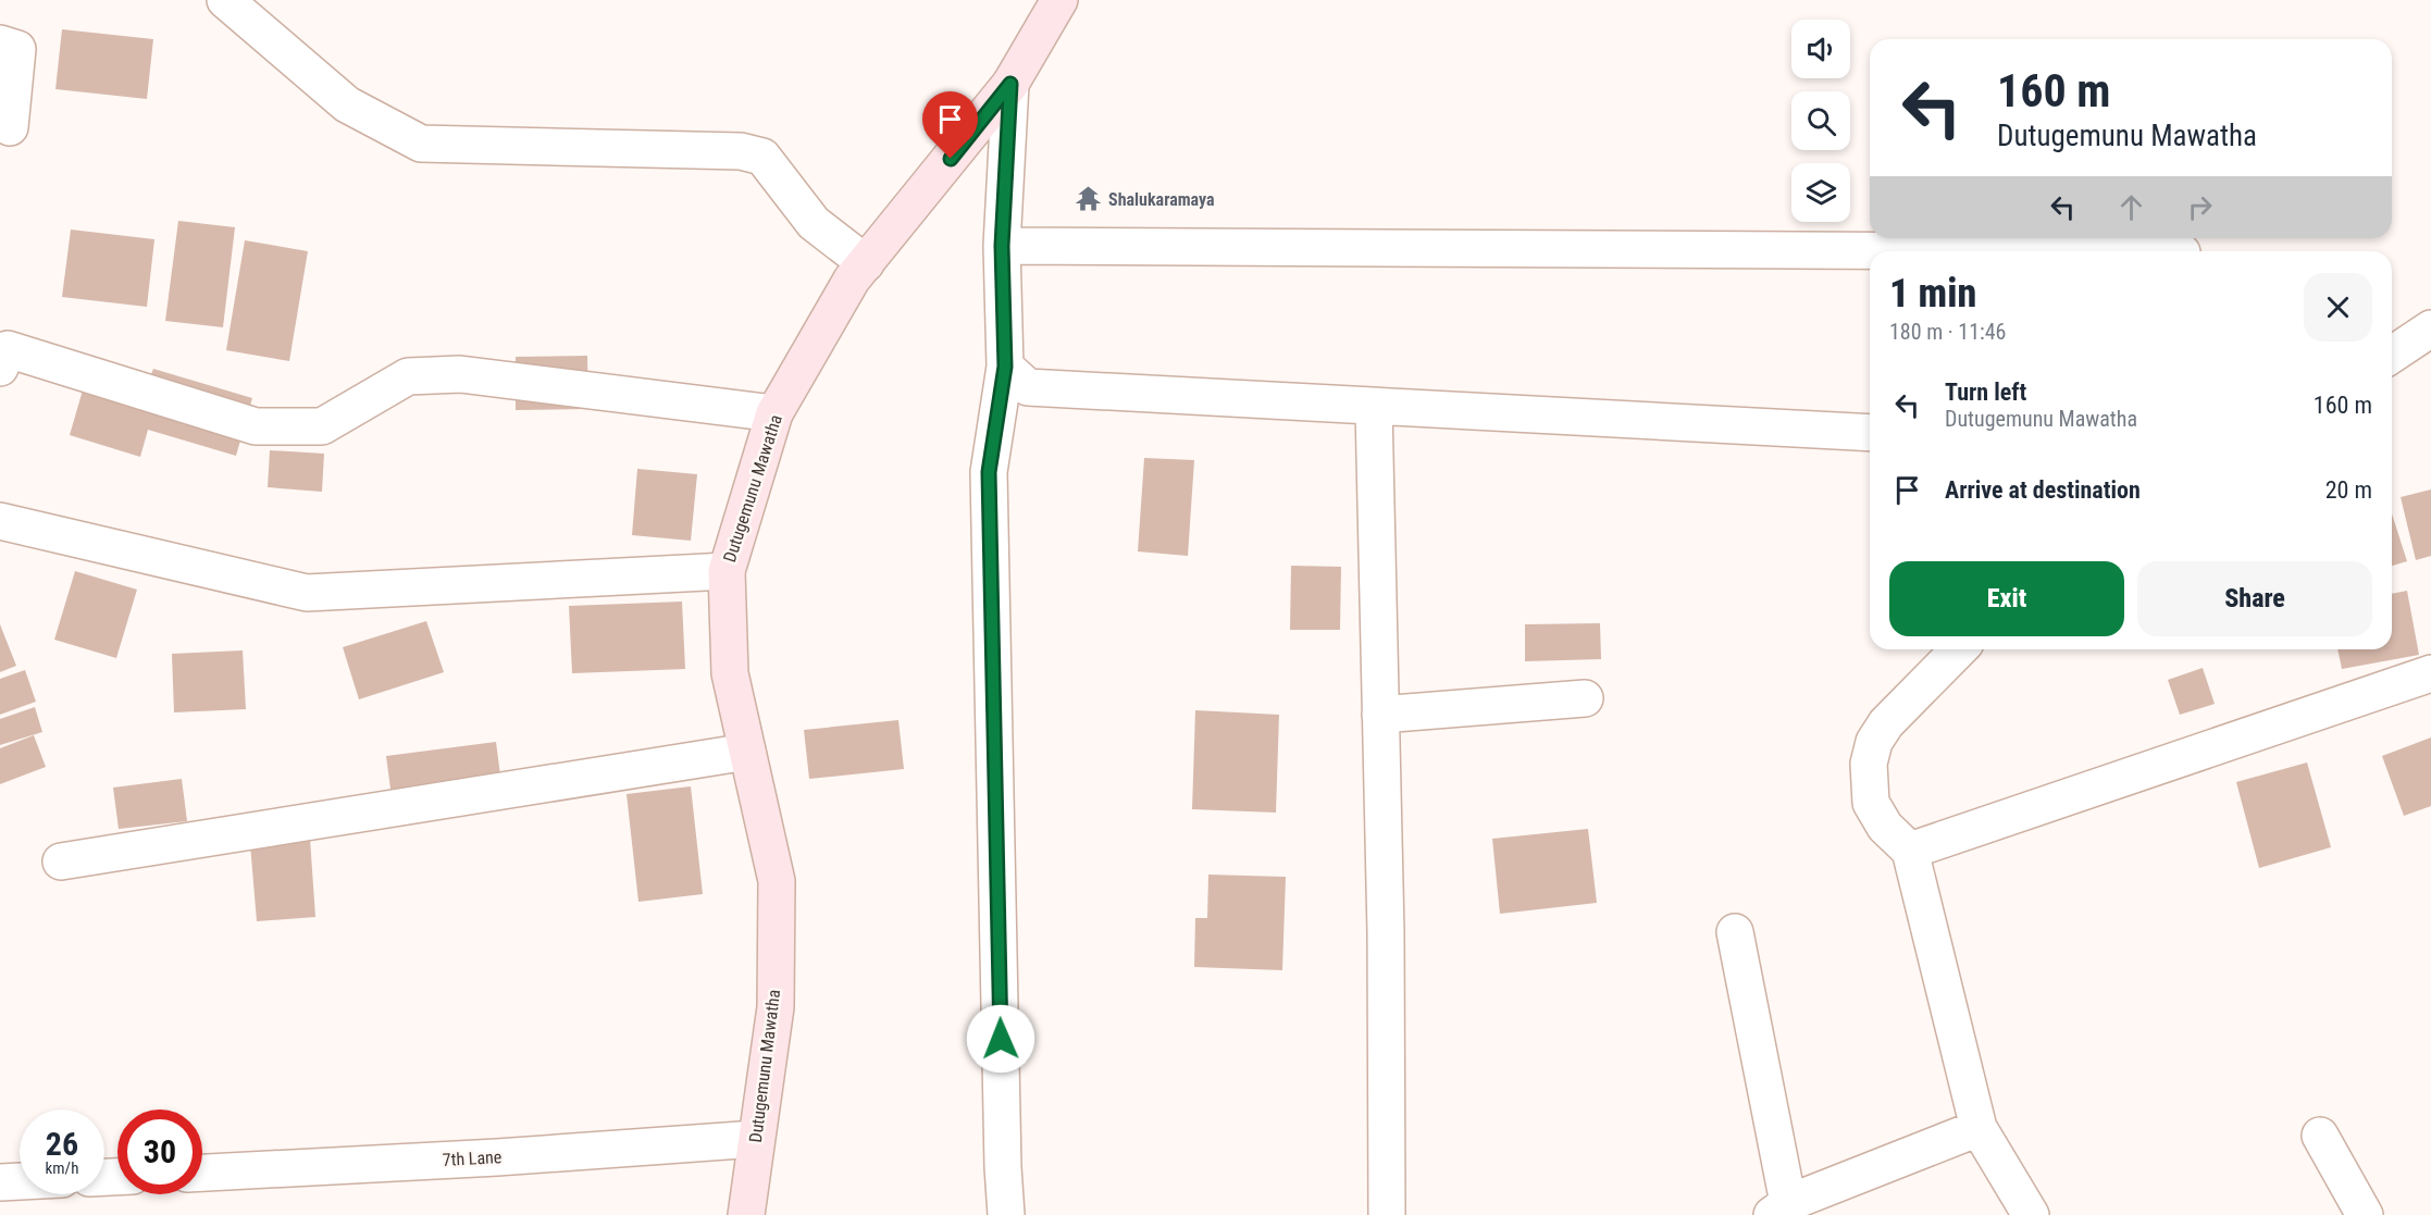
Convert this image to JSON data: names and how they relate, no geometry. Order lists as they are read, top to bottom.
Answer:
{
  "streets": {
    "street": ["Dutugemunu Mawatha", "7th Lane"]
  },
  "crossings": [
    ["Dutugemunu Mawatha", "7th Lane"]
  ],
  "places": {
    "temple": ["Shalukaramaya"]
  },
  "page": {
    "turn": ["160 m", "Dutugemunu Mawatha"],
    "heading": ["1 min", "180 m · 11:46"],
    "list": [
      {
        "name": "Turn left",
        "note": "Dutugemunu Mawatha",
        "value": "160 m"
      },
      {
        "name": "Arrive at destination",
        "value": "20 m"
      }
    ],
    "buttons": ["Exit", "Share"],
    "speed": "26 km/h",
    "limit": "30"
  }
}
